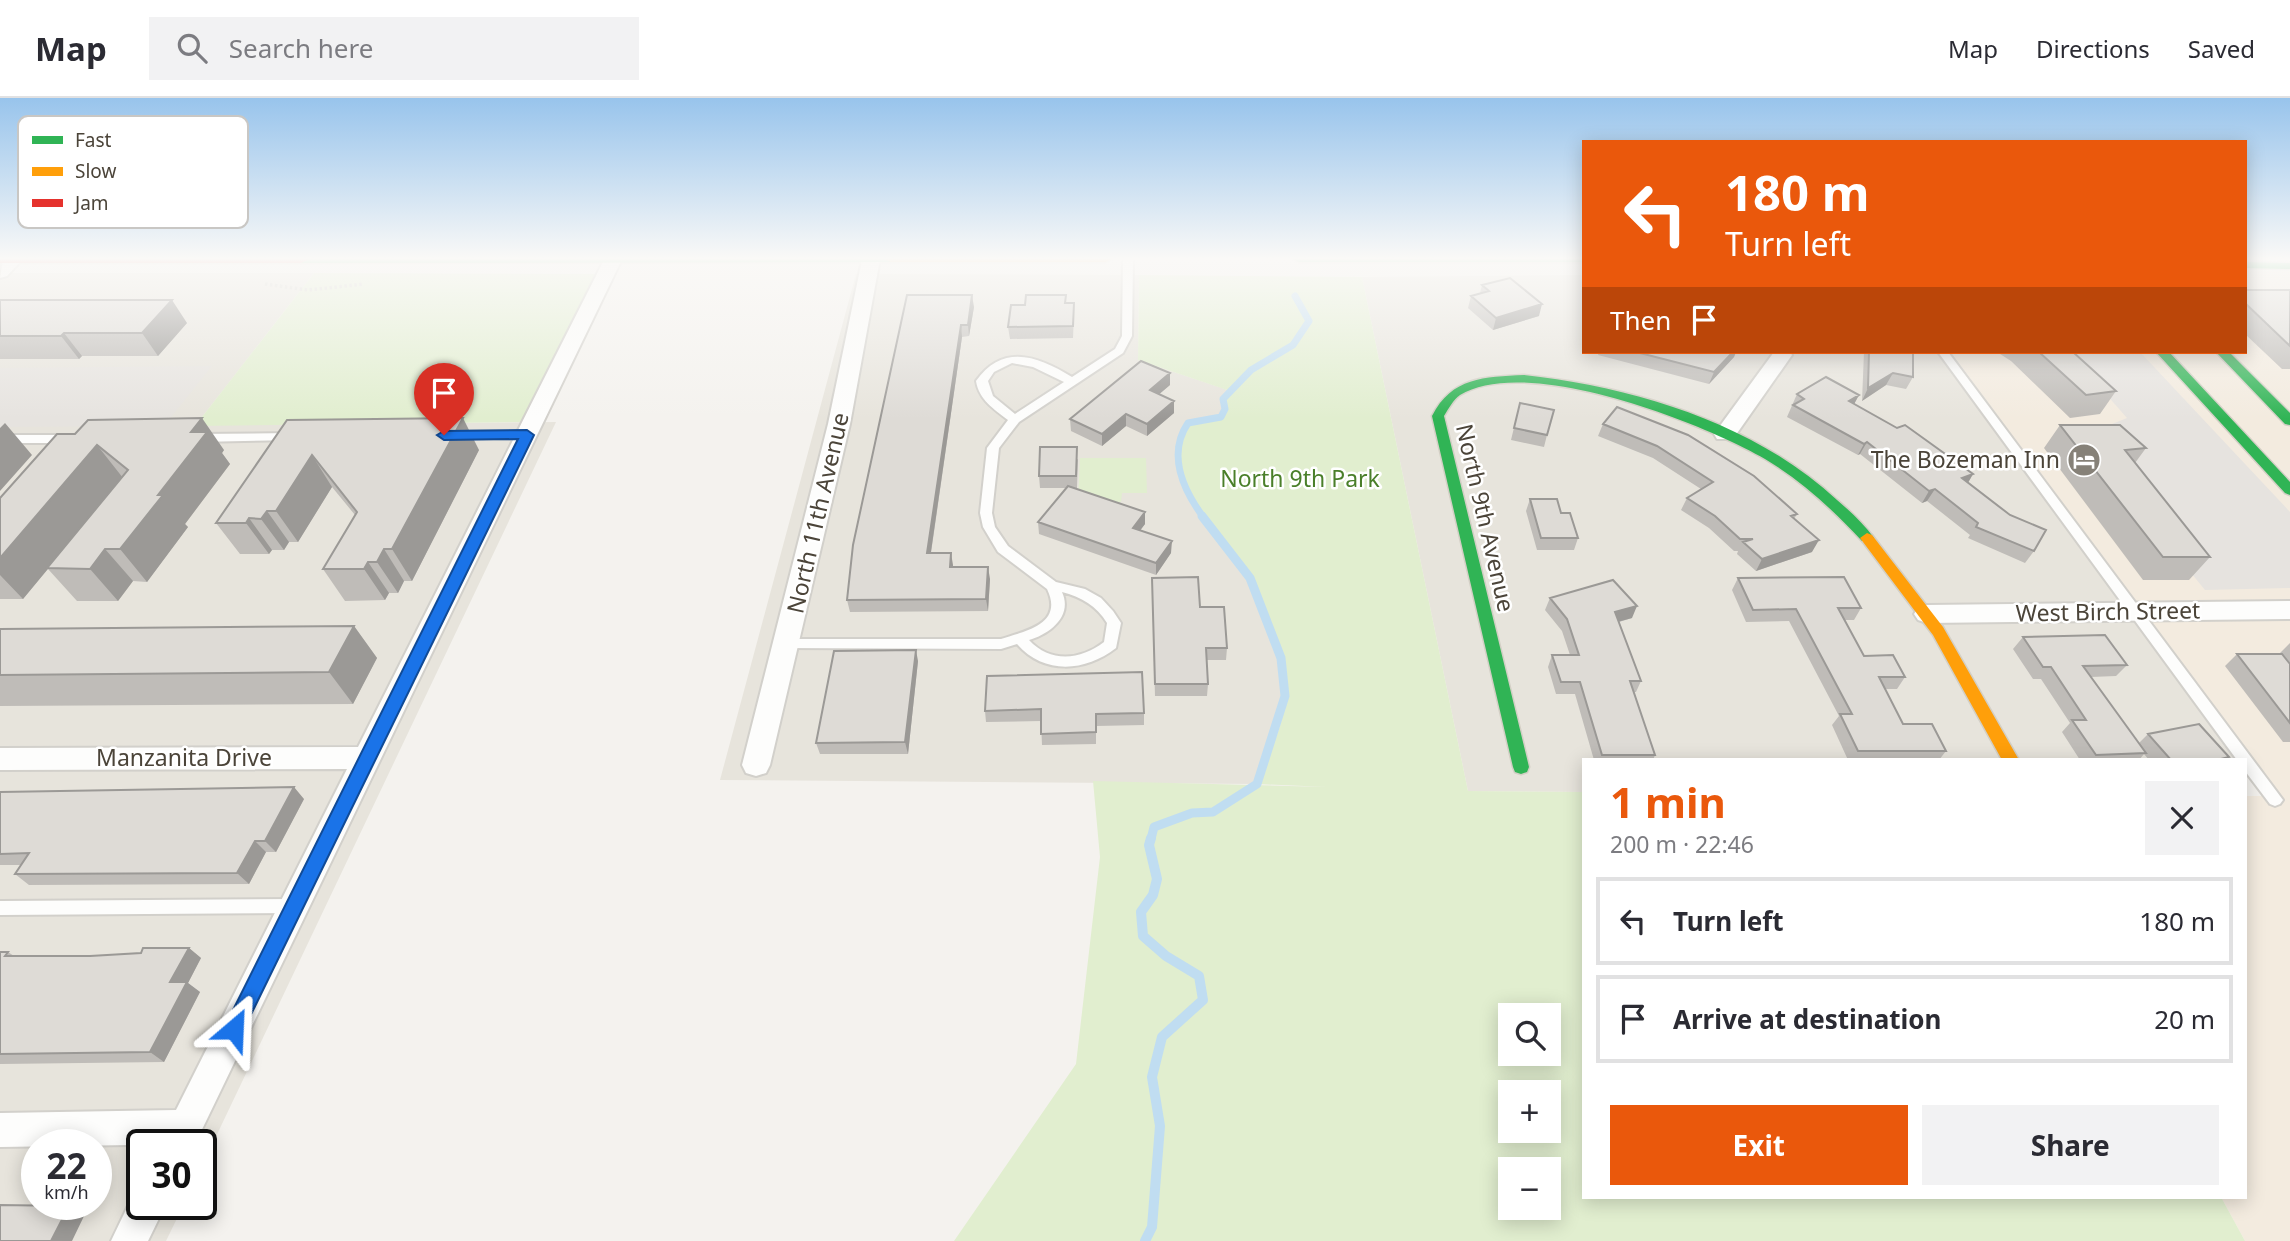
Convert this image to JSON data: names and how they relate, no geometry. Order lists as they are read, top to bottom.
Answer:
{
  "streets": {
    "main road": ["North 9th Avenue"],
    "street": ["North 11th Avenue", "West Birch Street", "Manzanita Drive"]
  },
  "crossings": [
    ["North 9th Avenue", "West Birch Street"]
  ],
  "parks": ["North 9th Park"],
  "places": {
    "hotel": ["The Bozeman Inn"]
  },
  "legend": ["Fast", "Slow", "Jam"],
  "page": {
    "header": "Map",
    "search": "Search here",
    "nav": ["Map", "Directions", "Saved"],
    "turn": ["180 m", "Turn left"],
    "then": "Then",
    "heading": ["1 min", "200 m · 22:46"],
    "list": [
      {
        "name": "Turn left",
        "value": "180 m"
      },
      {
        "name": "Arrive at destination",
        "value": "20 m"
      }
    ],
    "map_buttons": ["+", "−"],
    "buttons": ["Exit", "Share"],
    "speed": "22 km/h",
    "limit": "30"
  }
}
